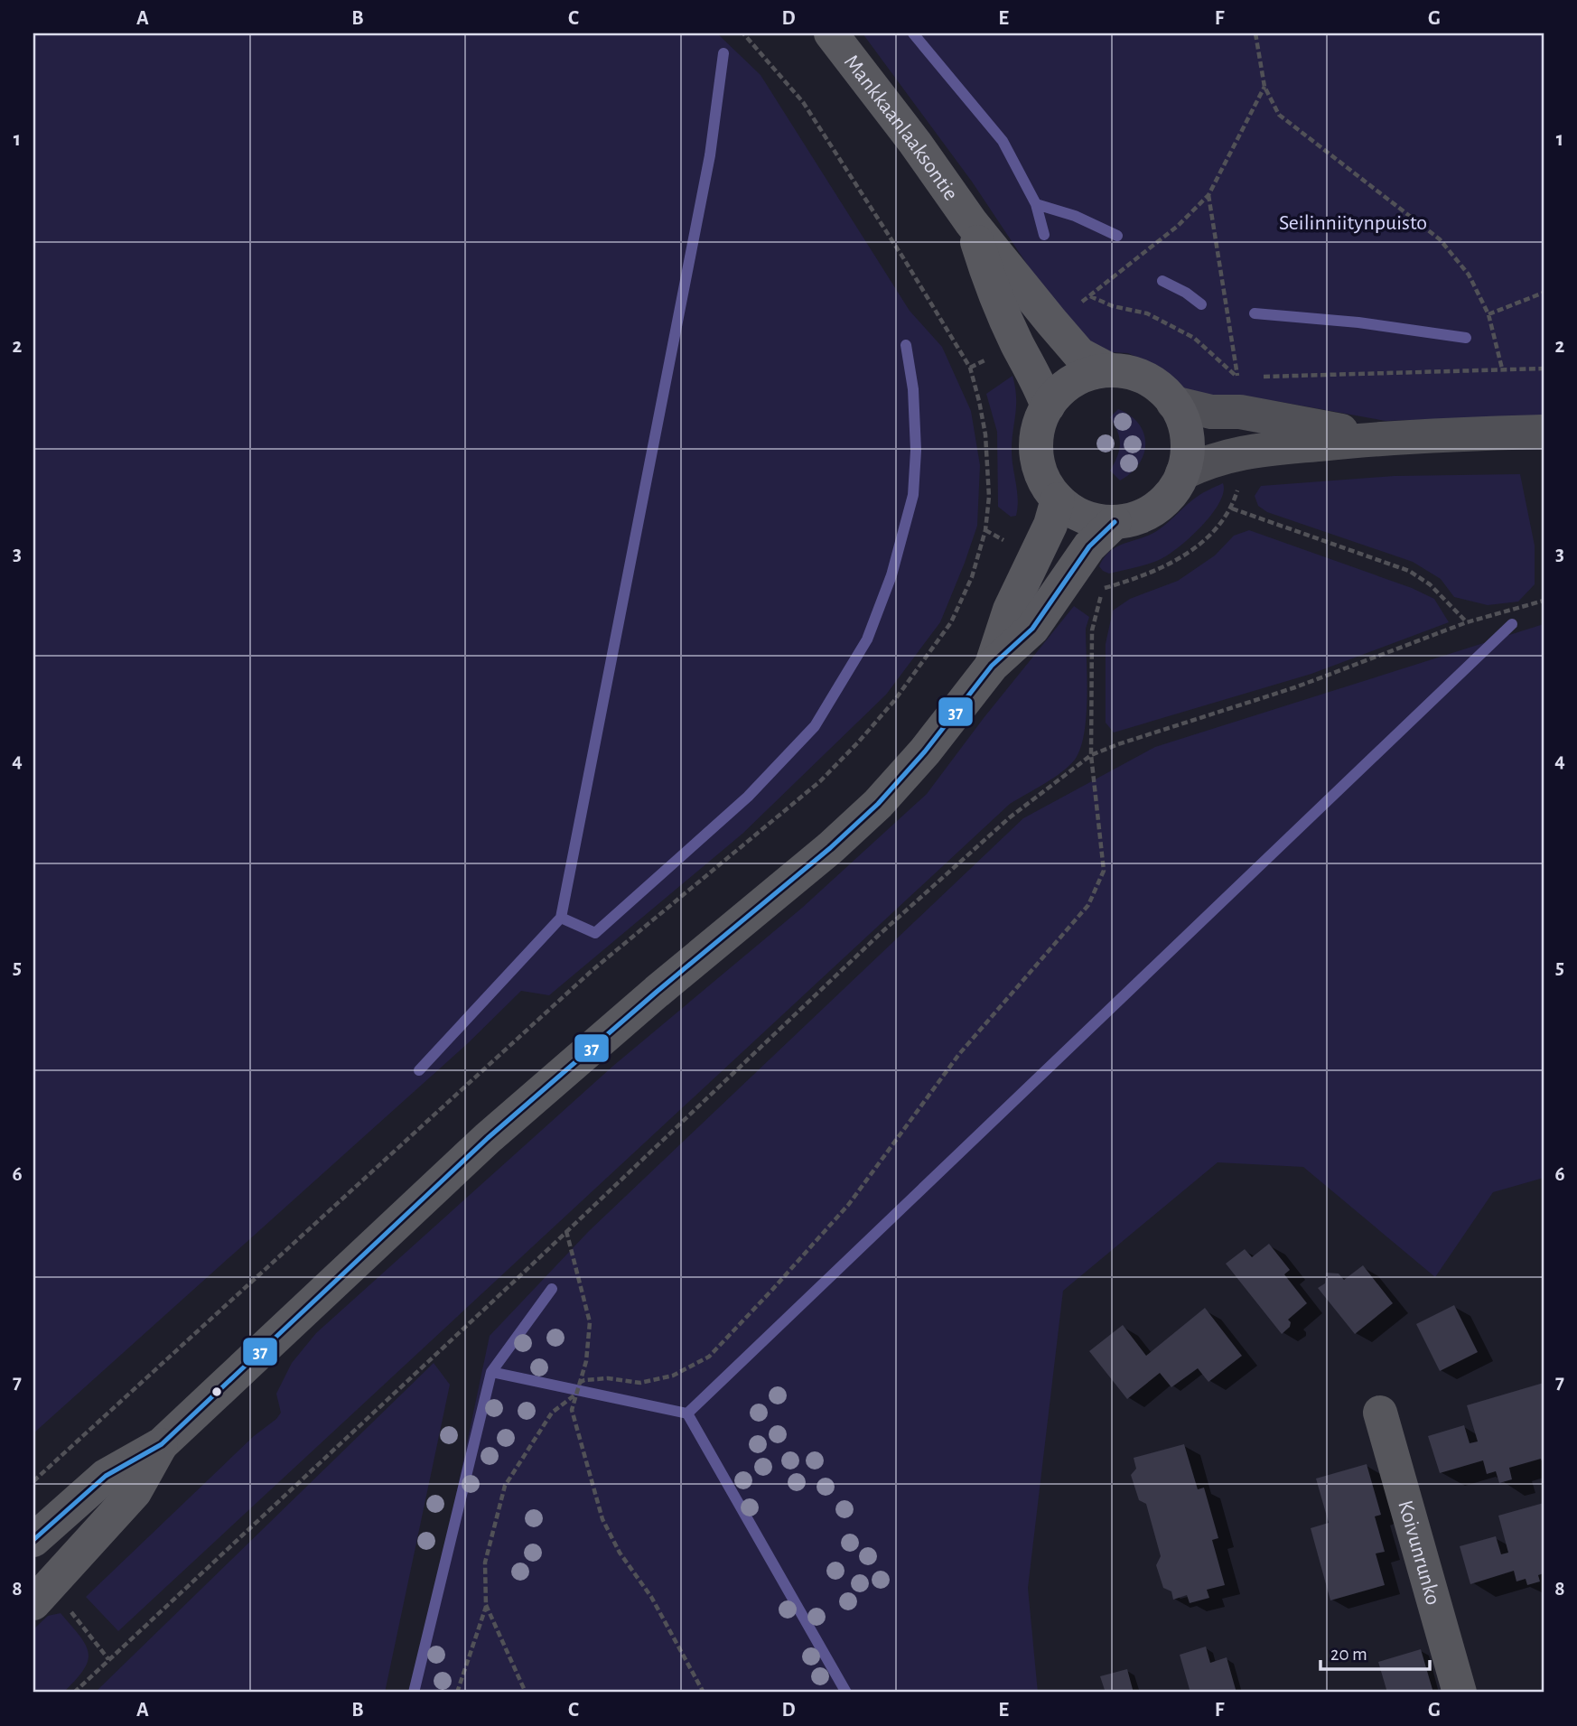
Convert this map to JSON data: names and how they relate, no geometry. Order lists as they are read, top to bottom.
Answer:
{
  "streets": {
    "main road": ["Mankkaanlaaksontie"],
    "street": ["Koivunrunko"]
  },
  "parks": ["Seilinniitynpuisto"],
  "lines": ["transit line 37"],
  "scale_bar": "20 m",
  "grid": {
    "columns": [
      "A",
      "B",
      "C",
      "D",
      "E",
      "F",
      "G"
    ],
    "rows": [
      "1",
      "2",
      "3",
      "4",
      "5",
      "6",
      "7",
      "8"
    ]
  }
}
